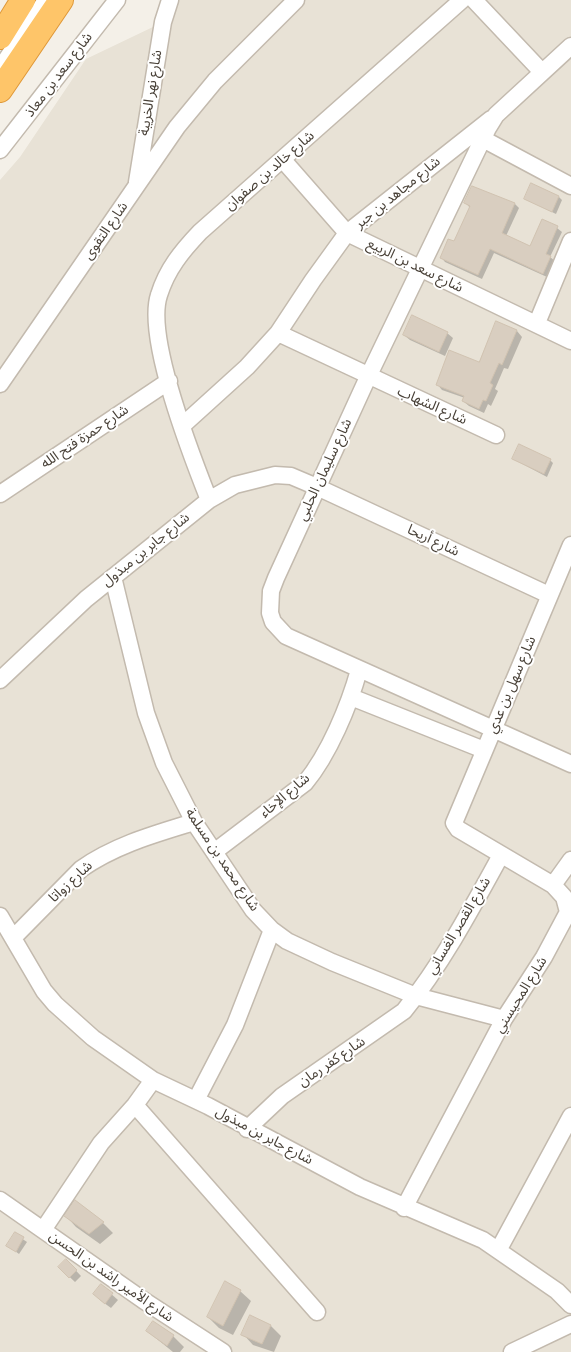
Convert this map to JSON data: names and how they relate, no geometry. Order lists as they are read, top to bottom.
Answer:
{
  "streets": {
    "street": [
      "شارع سعد بن معاذ",
      "شارع نهر الخريبة",
      "شارع خالد بن صفوان",
      "شارع مجاهد بن جبر",
      "شارع التقوى",
      "شارع سعد بن الربيع",
      "شارع الشهاب",
      "شارع حمزة فتح الله",
      "شارع سليمان الحلبي",
      "شارع أريحا",
      "شارع جابر بن مبذول",
      "شارع سهل بن عدي",
      "شارع الإخاء",
      "شارع محمد بن مسلمة",
      "شارع زواتا",
      "شارع القصر الغساني",
      "شارع المحيسني",
      "شارع كفر رمان",
      "شارع الأمير راشد بن الحسن"
    ]
  },
  "crossings": [
    ["شارع نهر الخريبة", "شارع التقوى"],
    ["شارع خالد بن صفوان", "شارع مجاهد بن جبر"],
    ["شارع خالد بن صفوان", "شارع سعد بن الربيع"],
    ["شارع خالد بن صفوان", "شارع حمزة فتح الله"],
    ["شارع خالد بن صفوان", "شارع جابر بن مبذول"],
    ["شارع مجاهد بن جبر", "شارع سعد بن الربيع"],
    ["شارع مجاهد بن جبر", "شارع الشهاب"],
    ["شارع مجاهد بن جبر", "شارع سليمان الحلبي"],
    ["شارع سعد بن الربيع", "شارع سليمان الحلبي"],
    ["شارع الشهاب", "شارع سليمان الحلبي"],
    ["شارع سليمان الحلبي", "شارع أريحا"],
    ["شارع سليمان الحلبي", "شارع جابر بن مبذول"],
    ["شارع سليمان الحلبي", "شارع سهل بن عدي"],
    ["شارع سليمان الحلبي", "شارع الإخاء"],
    ["شارع أريحا", "شارع جابر بن مبذول"],
    ["شارع أريحا", "شارع سهل بن عدي"],
    ["شارع جابر بن مبذول", "شارع محمد بن مسلمة"],
    ["شارع جابر بن مبذول", "شارع زواتا"],
    ["شارع جابر بن مبذول", "شارع المحيسني"],
    ["شارع جابر بن مبذول", "شارع كفر رمان"],
    ["شارع سهل بن عدي", "شارع المحيسني"],
    ["شارع الإخاء", "شارع محمد بن مسلمة"],
    ["شارع محمد بن مسلمة", "شارع زواتا"],
    ["شارع محمد بن مسلمة", "شارع القصر الغساني"],
    ["شارع محمد بن مسلمة", "شارع المحيسني"],
    ["شارع محمد بن مسلمة", "شارع كفر رمان"],
    ["شارع القصر الغساني", "شارع المحيسني"],
    ["شارع القصر الغساني", "شارع كفر رمان"]
  ]
}
